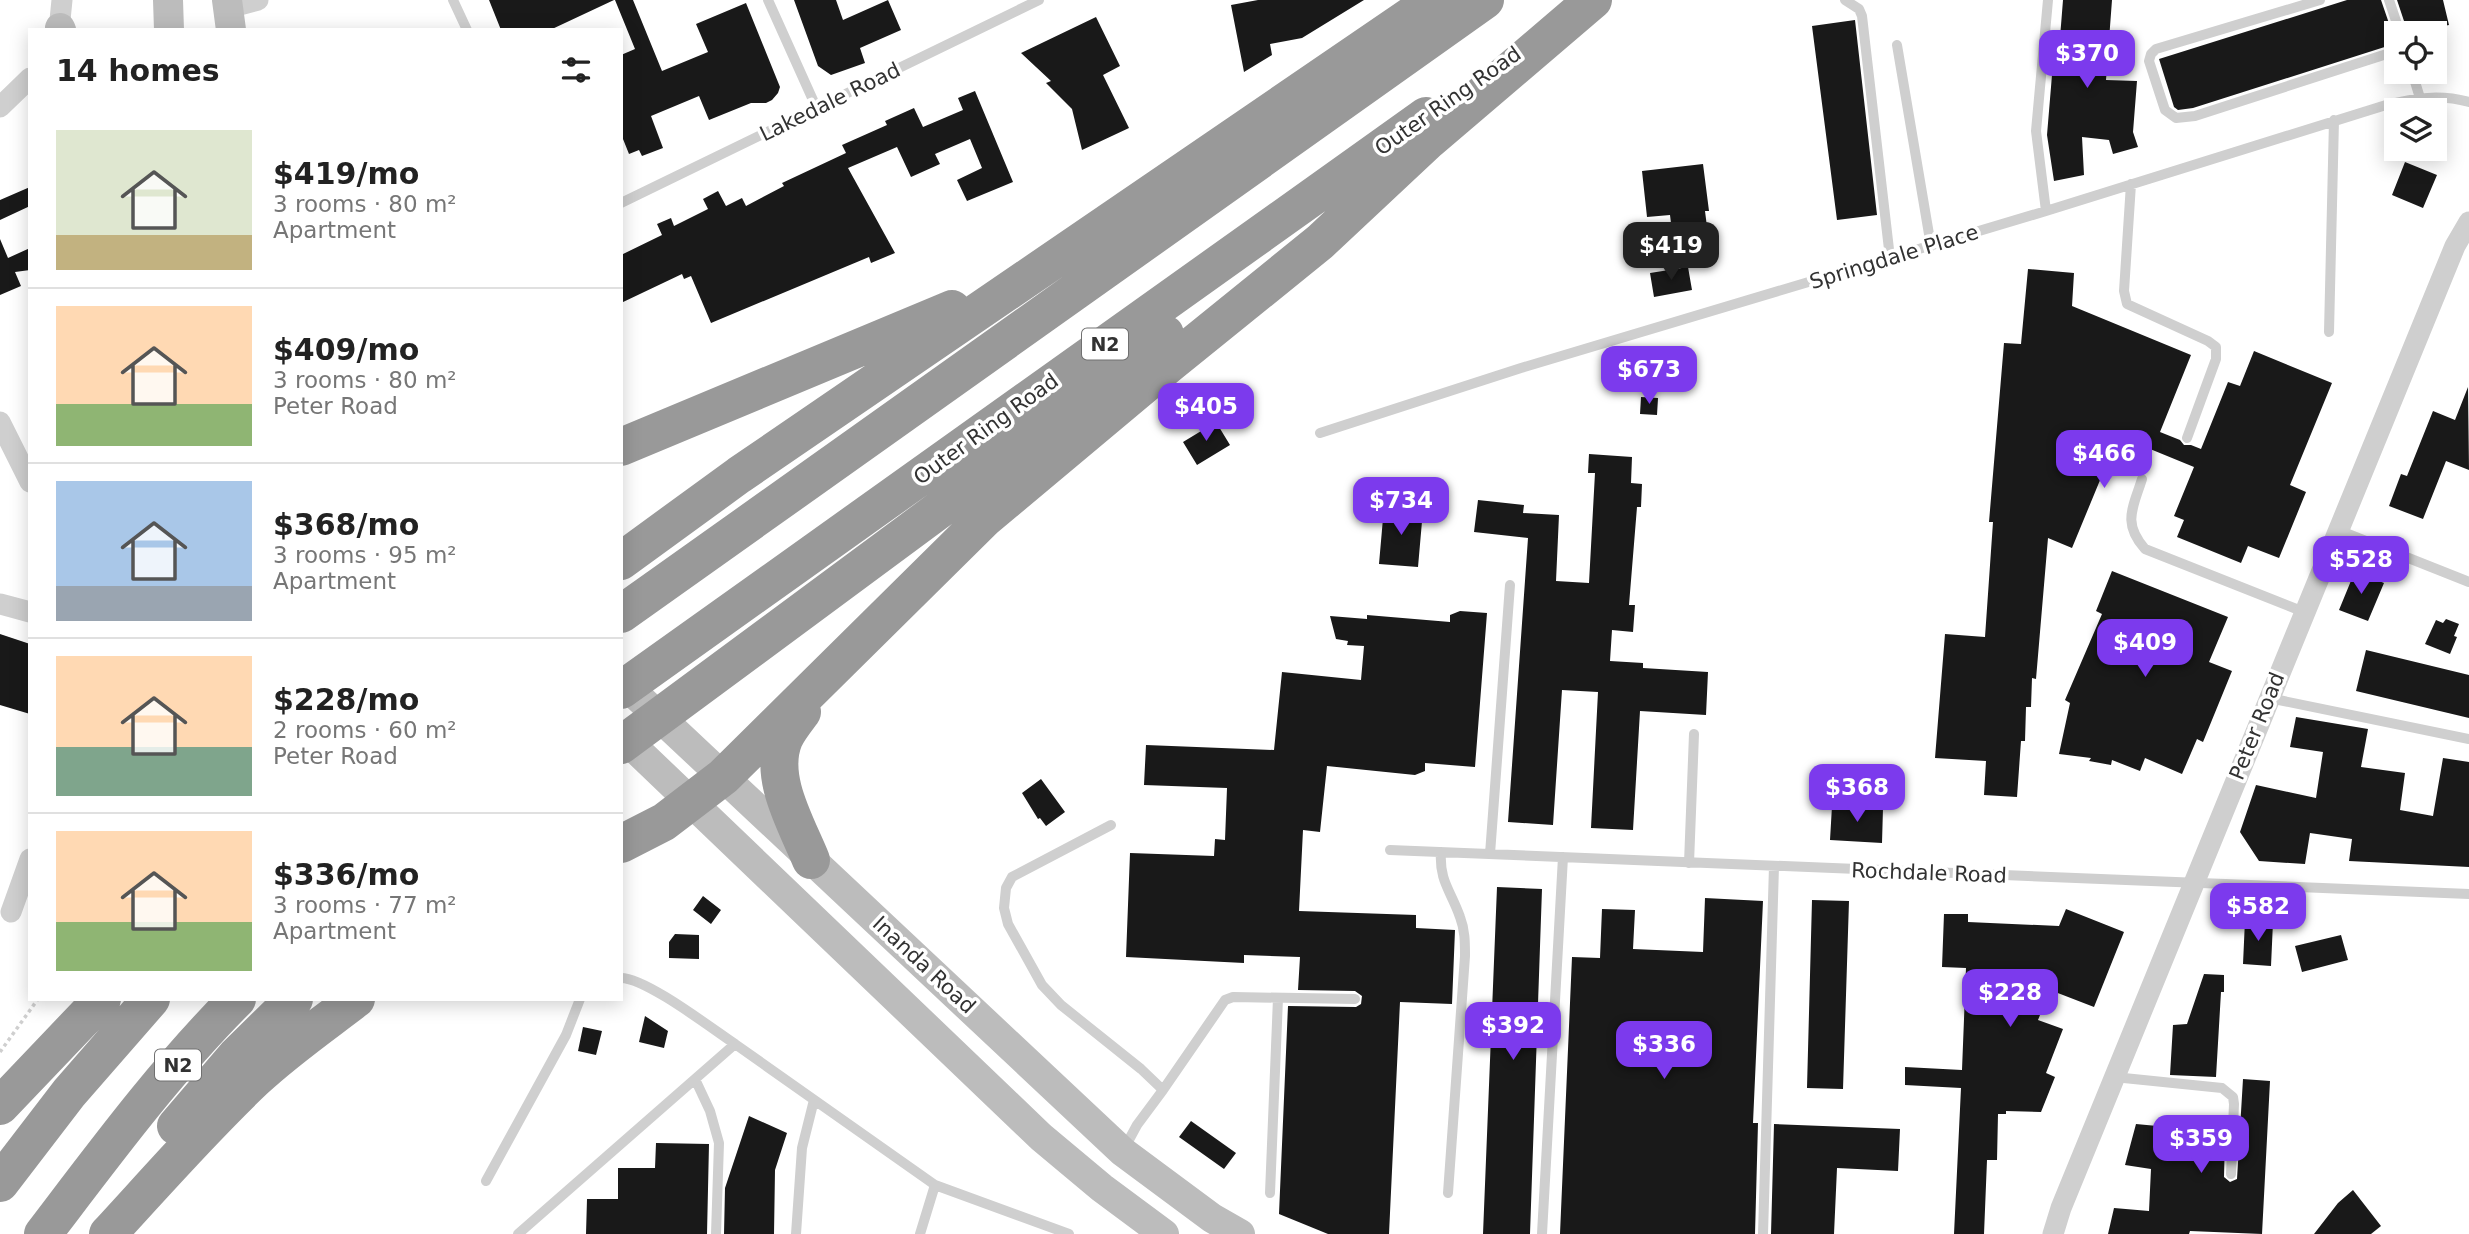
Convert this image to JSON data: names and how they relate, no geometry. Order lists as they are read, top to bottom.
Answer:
{
  "streets": {
    "highway": ["Outer Ring Road", "N2"],
    "main road": ["Inanda Road"],
    "street": ["Peter Road"],
    "lane": ["Lakedale Road", "Springdale Place", "Rochdale Road"]
  },
  "crossings": [
    ["Peter Road", "Rochdale Road"]
  ],
  "page": {
    "heading": "14 homes",
    "price": [
      "$370",
      "$419",
      "$673",
      "$405",
      "$466",
      "$734",
      "$528",
      "$409",
      "$368",
      "$582",
      "$228",
      "$392",
      "$336",
      "$359"
    ],
    "list": [
      {
        "name": "$419/mo",
        "note": "3 rooms · 80 m² · Apartment"
      },
      {
        "name": "$409/mo",
        "note": "3 rooms · 80 m² · Peter Road"
      },
      {
        "name": "$368/mo",
        "note": "3 rooms · 95 m² · Apartment"
      },
      {
        "name": "$228/mo",
        "note": "2 rooms · 60 m² · Peter Road"
      },
      {
        "name": "$336/mo",
        "note": "3 rooms · 77 m² · Apartment"
      }
    ]
  }
}
